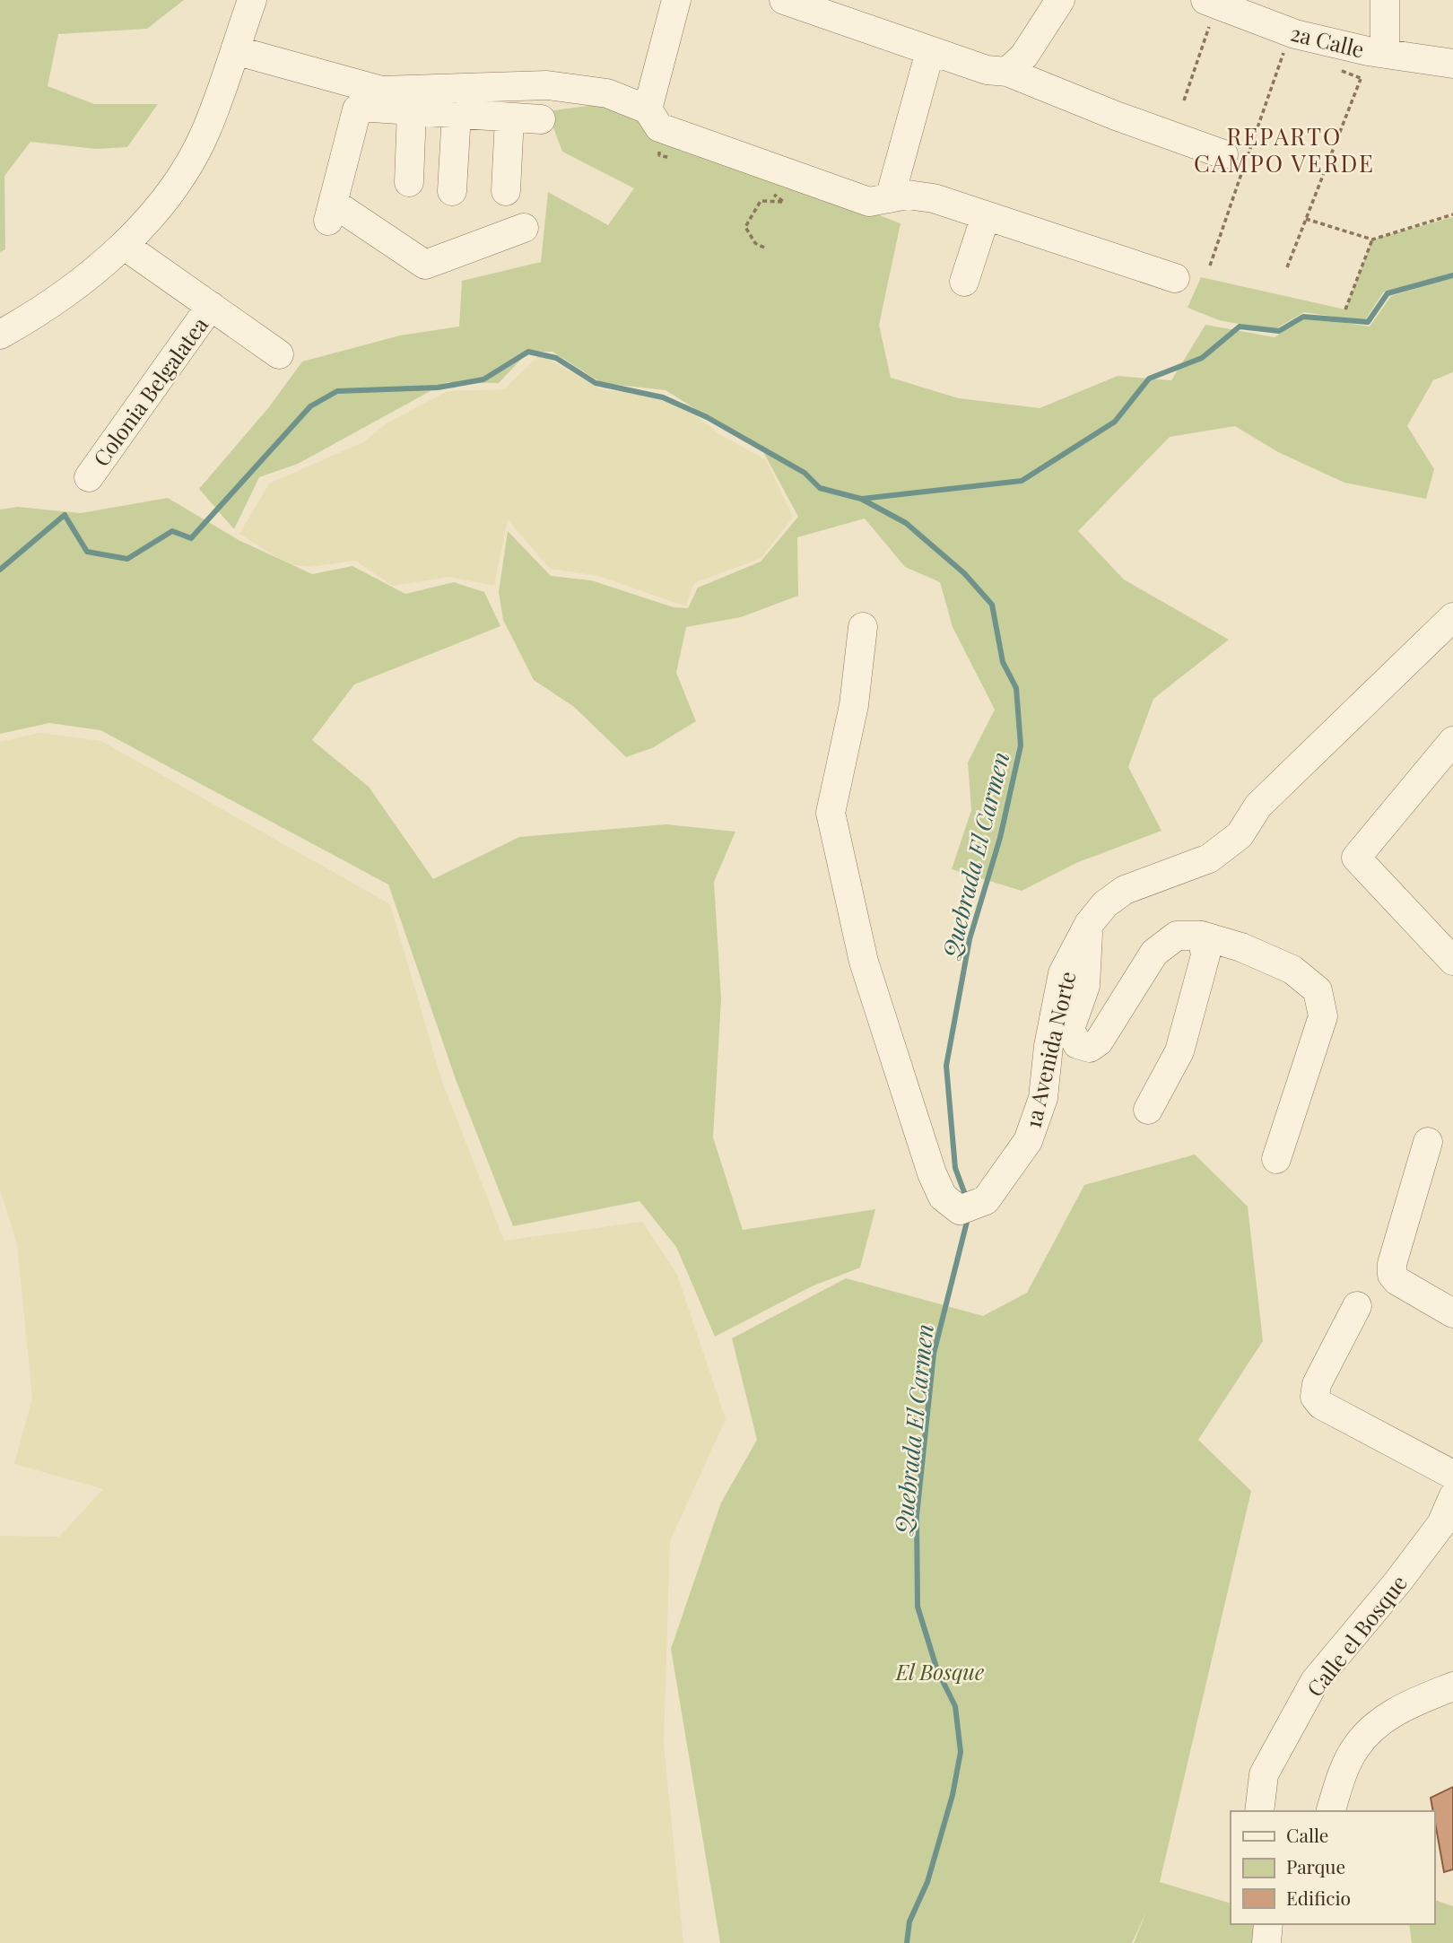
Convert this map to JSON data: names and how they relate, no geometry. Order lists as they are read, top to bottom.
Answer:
{
  "streets": {
    "street": [
      "2a Calle",
      "Colonia Belgalatea",
      "1a Avenida Norte",
      "Calle el Bosque"
    ]
  },
  "districts": ["REPARTO CAMPO VERDE"],
  "water": ["Quebrada El Carmen"],
  "parks": ["El Bosque"],
  "legend": ["Calle", "Parque", "Edificio"]
}
